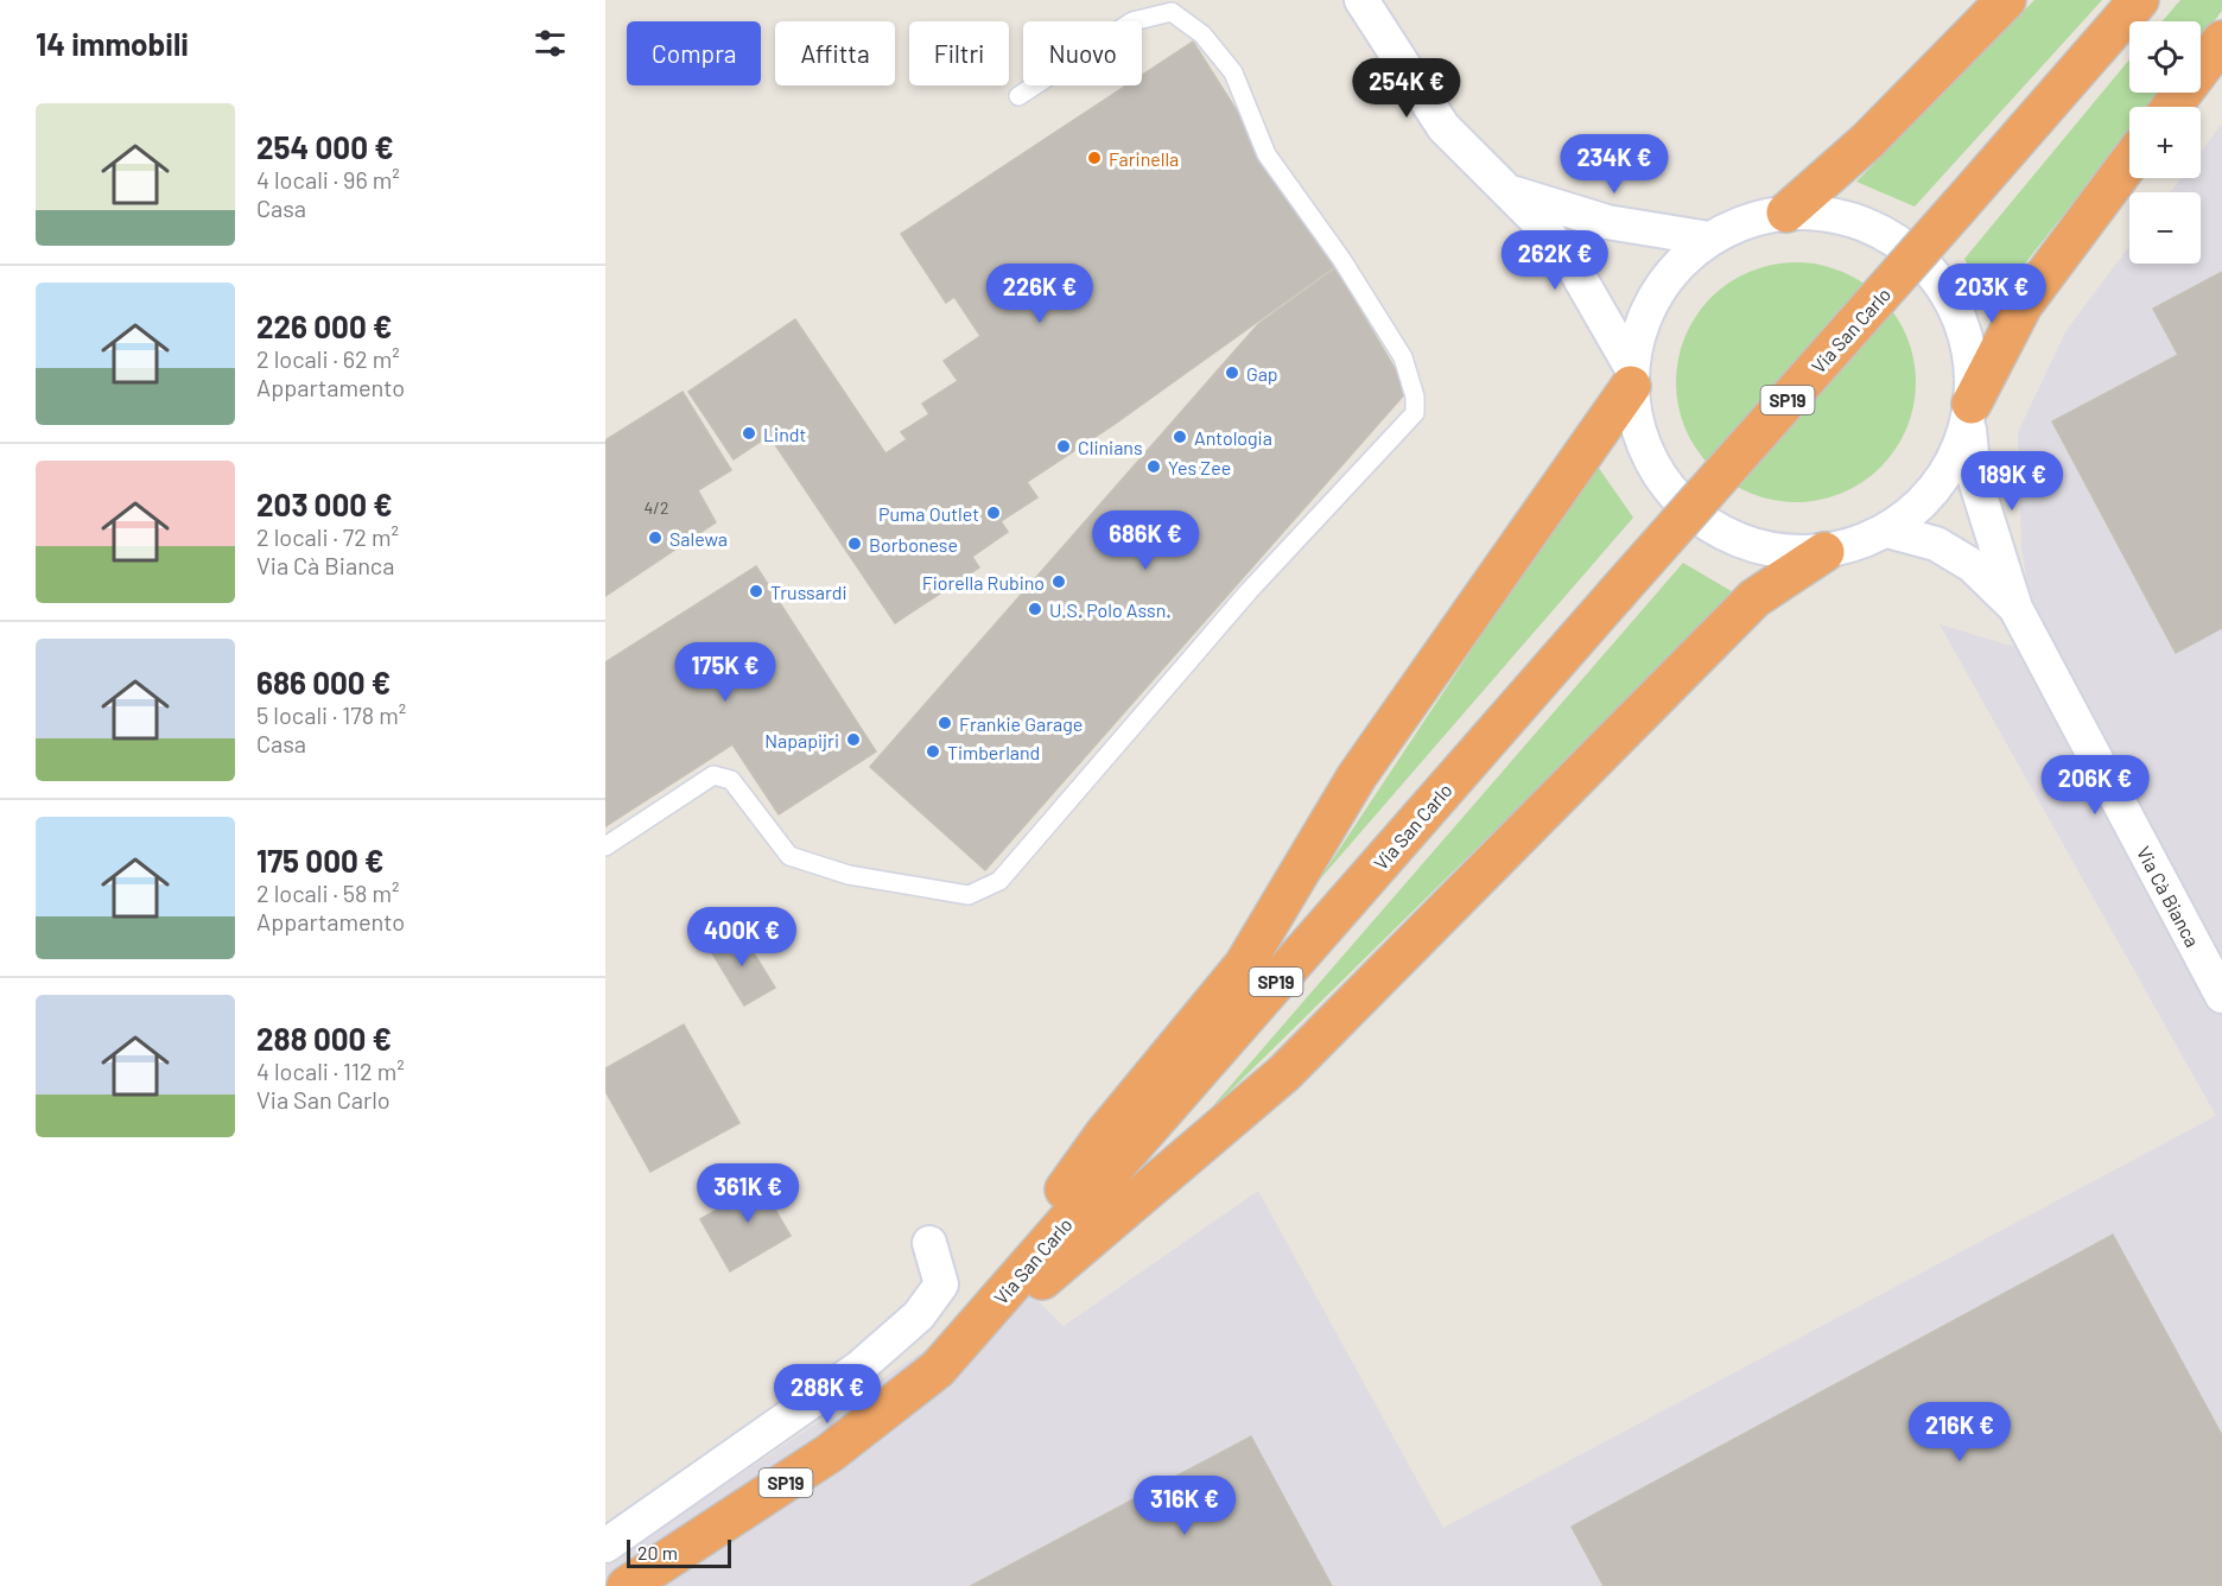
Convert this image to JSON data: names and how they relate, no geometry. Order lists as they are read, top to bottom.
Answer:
{
  "streets": {
    "highway": ["Via San Carlo", "SP19"],
    "street": ["Via Cà Bianca"]
  },
  "places": [
    "Farinella",
    "Gap",
    "Lindt",
    "Antologia",
    "Clinians",
    "Yes Zee",
    "Puma Outlet",
    "Salewa",
    "Borbonese",
    "Fiorella Rubino",
    "Trussardi",
    "U.S. Polo Assn.",
    "Frankie Garage",
    "Napapijri",
    "Timberland"
  ],
  "house_numbers": ["4/2"],
  "scale_bar": "20 m",
  "page": {
    "heading": "14 immobili",
    "map_buttons": ["+", "−"],
    "chip": [
      "Compra",
      "Affitta",
      "Filtri",
      "Nuovo"
    ],
    "price": [
      "254K €",
      "234K €",
      "262K €",
      "226K €",
      "203K €",
      "189K €",
      "686K €",
      "175K €",
      "206K €",
      "400K €",
      "361K €",
      "288K €",
      "216K €",
      "316K €"
    ],
    "list": [
      {
        "name": "254 000 €",
        "note": "4 locali · 96 m² · Casa"
      },
      {
        "name": "226 000 €",
        "note": "2 locali · 62 m² · Appartamento"
      },
      {
        "name": "203 000 €",
        "note": "2 locali · 72 m² · Via Cà Bianca"
      },
      {
        "name": "686 000 €",
        "note": "5 locali · 178 m² · Casa"
      },
      {
        "name": "175 000 €",
        "note": "2 locali · 58 m² · Appartamento"
      },
      {
        "name": "288 000 €",
        "note": "4 locali · 112 m² · Via San Carlo"
      }
    ],
    "scale": "20 m"
  }
}
